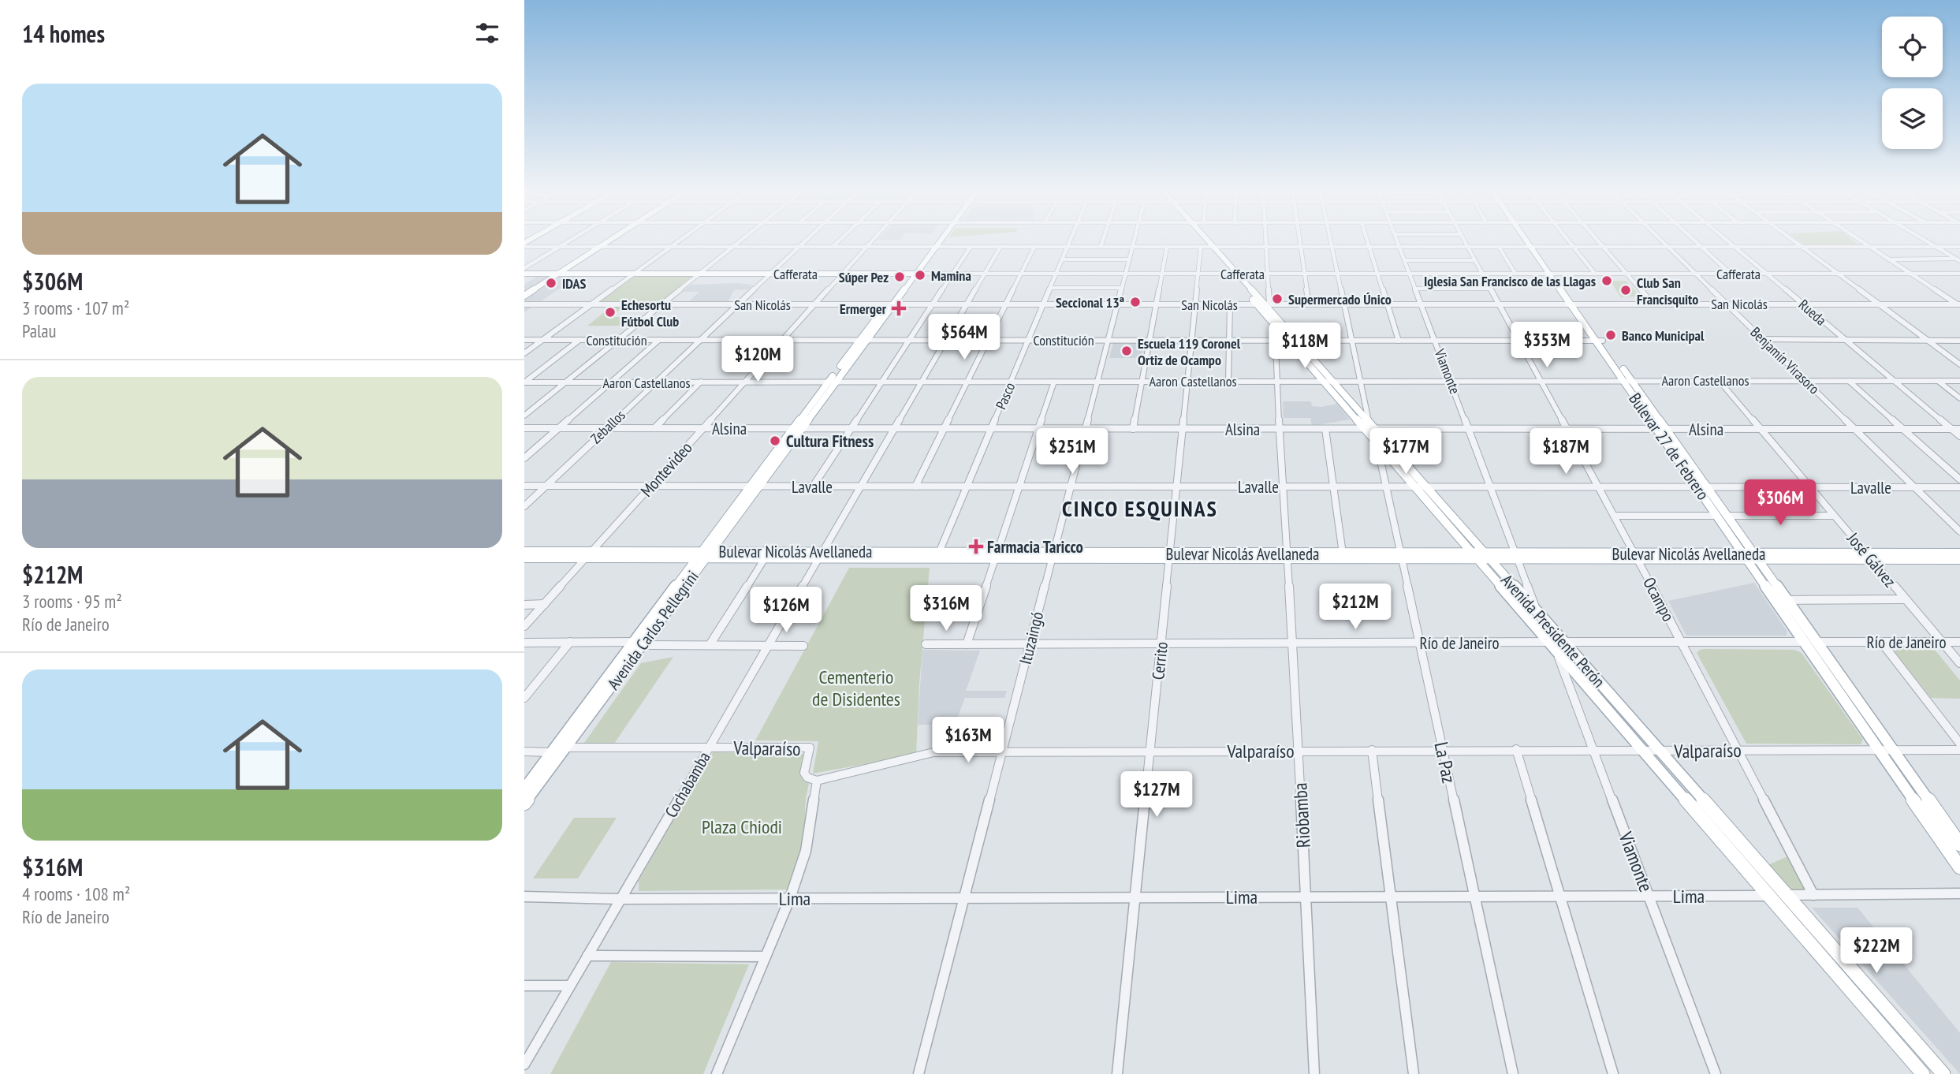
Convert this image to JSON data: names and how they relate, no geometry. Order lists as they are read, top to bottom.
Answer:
{
  "streets": {
    "main road": [
      "Cafferata",
      "Bulevar 27 de Febrero",
      "Bulevar Nicolás Avellaneda",
      "Avenida Carlos Pellegrini",
      "Avenida Presidente Perón"
    ],
    "street": [
      "San Nicolás",
      "Rueda",
      "Constitución",
      "Benjamín Virasoro",
      "Viamonte",
      "Aaron Castellanos",
      "Pasco",
      "Zeballos",
      "Alsina",
      "Montevideo",
      "Lavalle",
      "José Gálvez",
      "Ocampo",
      "Ituzaingó",
      "Río de Janeiro",
      "Cerrito",
      "Valparaíso",
      "La Paz",
      "Cochabamba",
      "Riobamba",
      "Lima"
    ]
  },
  "crossings": [
    ["Cafferata", "Rueda"],
    ["Cafferata", "Benjamín Virasoro"],
    ["Cafferata", "Viamonte"],
    ["Cafferata", "Pasco"],
    ["Cafferata", "Zeballos"],
    ["Cafferata", "Bulevar 27 de Febrero"],
    ["Cafferata", "Montevideo"],
    ["Cafferata", "Ocampo"],
    ["Cafferata", "Avenida Carlos Pellegrini"],
    ["Cafferata", "Avenida Presidente Perón"],
    ["Cafferata", "Ituzaingó"],
    ["Cafferata", "Cerrito"],
    ["Cafferata", "Cochabamba"],
    ["San Nicolás", "Rueda"],
    ["San Nicolás", "Benjamín Virasoro"],
    ["San Nicolás", "Viamonte"],
    ["San Nicolás", "Pasco"],
    ["San Nicolás", "Zeballos"],
    ["San Nicolás", "Bulevar 27 de Febrero"],
    ["San Nicolás", "Montevideo"],
    ["San Nicolás", "Ocampo"],
    ["San Nicolás", "Avenida Carlos Pellegrini"],
    ["San Nicolás", "Avenida Presidente Perón"],
    ["San Nicolás", "Ituzaingó"],
    ["San Nicolás", "Cerrito"],
    ["San Nicolás", "Cochabamba"],
    ["Rueda", "Aaron Castellanos"],
    ["Rueda", "Alsina"],
    ["Constitución", "Viamonte"],
    ["Constitución", "Pasco"],
    ["Constitución", "Zeballos"],
    ["Constitución", "Bulevar 27 de Febrero"],
    ["Constitución", "Montevideo"],
    ["Constitución", "Ocampo"],
    ["Constitución", "Avenida Carlos Pellegrini"],
    ["Constitución", "Avenida Presidente Perón"],
    ["Constitución", "Ituzaingó"],
    ["Constitución", "Cerrito"],
    ["Constitución", "Cochabamba"],
    ["Constitución", "Riobamba"],
    ["Benjamín Virasoro", "Aaron Castellanos"],
    ["Benjamín Virasoro", "Alsina"],
    ["Benjamín Virasoro", "Lavalle"],
    ["Viamonte", "Aaron Castellanos"],
    ["Viamonte", "Alsina"],
    ["Viamonte", "Lavalle"],
    ["Viamonte", "Bulevar Nicolás Avellaneda"],
    ["Viamonte", "Avenida Presidente Perón"],
    ["Viamonte", "Río de Janeiro"],
    ["Viamonte", "Valparaíso"],
    ["Viamonte", "Lima"],
    ["Aaron Castellanos", "Pasco"],
    ["Aaron Castellanos", "Zeballos"],
    ["Aaron Castellanos", "Bulevar 27 de Febrero"],
    ["Aaron Castellanos", "Montevideo"],
    ["Aaron Castellanos", "José Gálvez"],
    ["Aaron Castellanos", "Ocampo"],
    ["Aaron Castellanos", "Avenida Carlos Pellegrini"],
    ["Aaron Castellanos", "Avenida Presidente Perón"],
    ["Aaron Castellanos", "Ituzaingó"],
    ["Aaron Castellanos", "Cerrito"],
    ["Aaron Castellanos", "Cochabamba"],
    ["Aaron Castellanos", "Riobamba"],
    ["Pasco", "Alsina"],
    ["Pasco", "Lavalle"],
    ["Pasco", "Bulevar Nicolás Avellaneda"],
    ["Zeballos", "Alsina"],
    ["Zeballos", "Lavalle"],
    ["Alsina", "Bulevar 27 de Febrero"],
    ["Alsina", "Montevideo"],
    ["Alsina", "José Gálvez"],
    ["Alsina", "Ocampo"],
    ["Alsina", "Avenida Carlos Pellegrini"],
    ["Alsina", "Avenida Presidente Perón"],
    ["Alsina", "Ituzaingó"],
    ["Alsina", "Cerrito"],
    ["Alsina", "Cochabamba"],
    ["Alsina", "Riobamba"],
    ["Bulevar 27 de Febrero", "Lavalle"],
    ["Bulevar 27 de Febrero", "Bulevar Nicolás Avellaneda"],
    ["Bulevar 27 de Febrero", "Río de Janeiro"],
    ["Bulevar 27 de Febrero", "Valparaíso"],
    ["Montevideo", "Lavalle"],
    ["Montevideo", "Bulevar Nicolás Avellaneda"],
    ["Lavalle", "José Gálvez"],
    ["Lavalle", "Ocampo"],
    ["Lavalle", "Avenida Carlos Pellegrini"],
    ["Lavalle", "Avenida Presidente Perón"],
    ["Lavalle", "Ituzaingó"],
    ["Lavalle", "Cerrito"],
    ["Lavalle", "La Paz"],
    ["Lavalle", "Cochabamba"],
    ["Lavalle", "Riobamba"],
    ["Bulevar Nicolás Avellaneda", "José Gálvez"],
    ["Bulevar Nicolás Avellaneda", "Ocampo"],
    ["Bulevar Nicolás Avellaneda", "Avenida Carlos Pellegrini"],
    ["Bulevar Nicolás Avellaneda", "Avenida Presidente Perón"],
    ["Bulevar Nicolás Avellaneda", "Ituzaingó"],
    ["Bulevar Nicolás Avellaneda", "Cerrito"],
    ["Bulevar Nicolás Avellaneda", "La Paz"],
    ["Bulevar Nicolás Avellaneda", "Cochabamba"],
    ["Bulevar Nicolás Avellaneda", "Riobamba"],
    ["José Gálvez", "Río de Janeiro"],
    ["Ocampo", "Río de Janeiro"],
    ["Ocampo", "Valparaíso"],
    ["Ocampo", "Lima"],
    ["Avenida Carlos Pellegrini", "Valparaíso"],
    ["Avenida Presidente Perón", "Río de Janeiro"],
    ["Avenida Presidente Perón", "Cerrito"],
    ["Avenida Presidente Perón", "Valparaíso"],
    ["Avenida Presidente Perón", "La Paz"],
    ["Avenida Presidente Perón", "Riobamba"],
    ["Avenida Presidente Perón", "Lima"],
    ["Ituzaingó", "Río de Janeiro"],
    ["Ituzaingó", "Valparaíso"],
    ["Ituzaingó", "Lima"],
    ["Río de Janeiro", "Cerrito"],
    ["Río de Janeiro", "La Paz"],
    ["Río de Janeiro", "Riobamba"],
    ["Cerrito", "Valparaíso"],
    ["Cerrito", "Lima"],
    ["Valparaíso", "La Paz"],
    ["Valparaíso", "Cochabamba"],
    ["Valparaíso", "Riobamba"],
    ["La Paz", "Lima"],
    ["Cochabamba", "Lima"],
    ["Riobamba", "Lima"]
  ],
  "districts": ["CINCO ESQUINAS"],
  "parks": ["Cementerio de Disidentes", "Plaza Chiodi"],
  "places": {
    "other": [
      "Mamina",
      "Súper Pez",
      "Iglesia San Francisco de las Llagas",
      "IDAS",
      "Club San Francisquito",
      "Supermercado Único",
      "Seccional 13ª",
      "Echesortu Fútbol Club",
      "Banco Municipal",
      "Escuela 119 Coronel Ortiz de Ocampo",
      "Cultura Fitness"
    ],
    "health": ["Ermerger", "Farmacia Taricco"]
  },
  "page": {
    "heading": "14 homes",
    "list": [
      {
        "name": "$306M",
        "note": "3 rooms · 107 m² · Palau"
      },
      {
        "name": "$212M",
        "note": "3 rooms · 95 m² · Río de Janeiro"
      },
      {
        "name": "$316M",
        "note": "4 rooms · 108 m² · Río de Janeiro"
      }
    ],
    "price": [
      "$564M",
      "$353M",
      "$118M",
      "$120M",
      "$251M",
      "$177M",
      "$187M",
      "$306M",
      "$212M",
      "$316M",
      "$126M",
      "$163M",
      "$127M",
      "$222M"
    ]
  }
}
